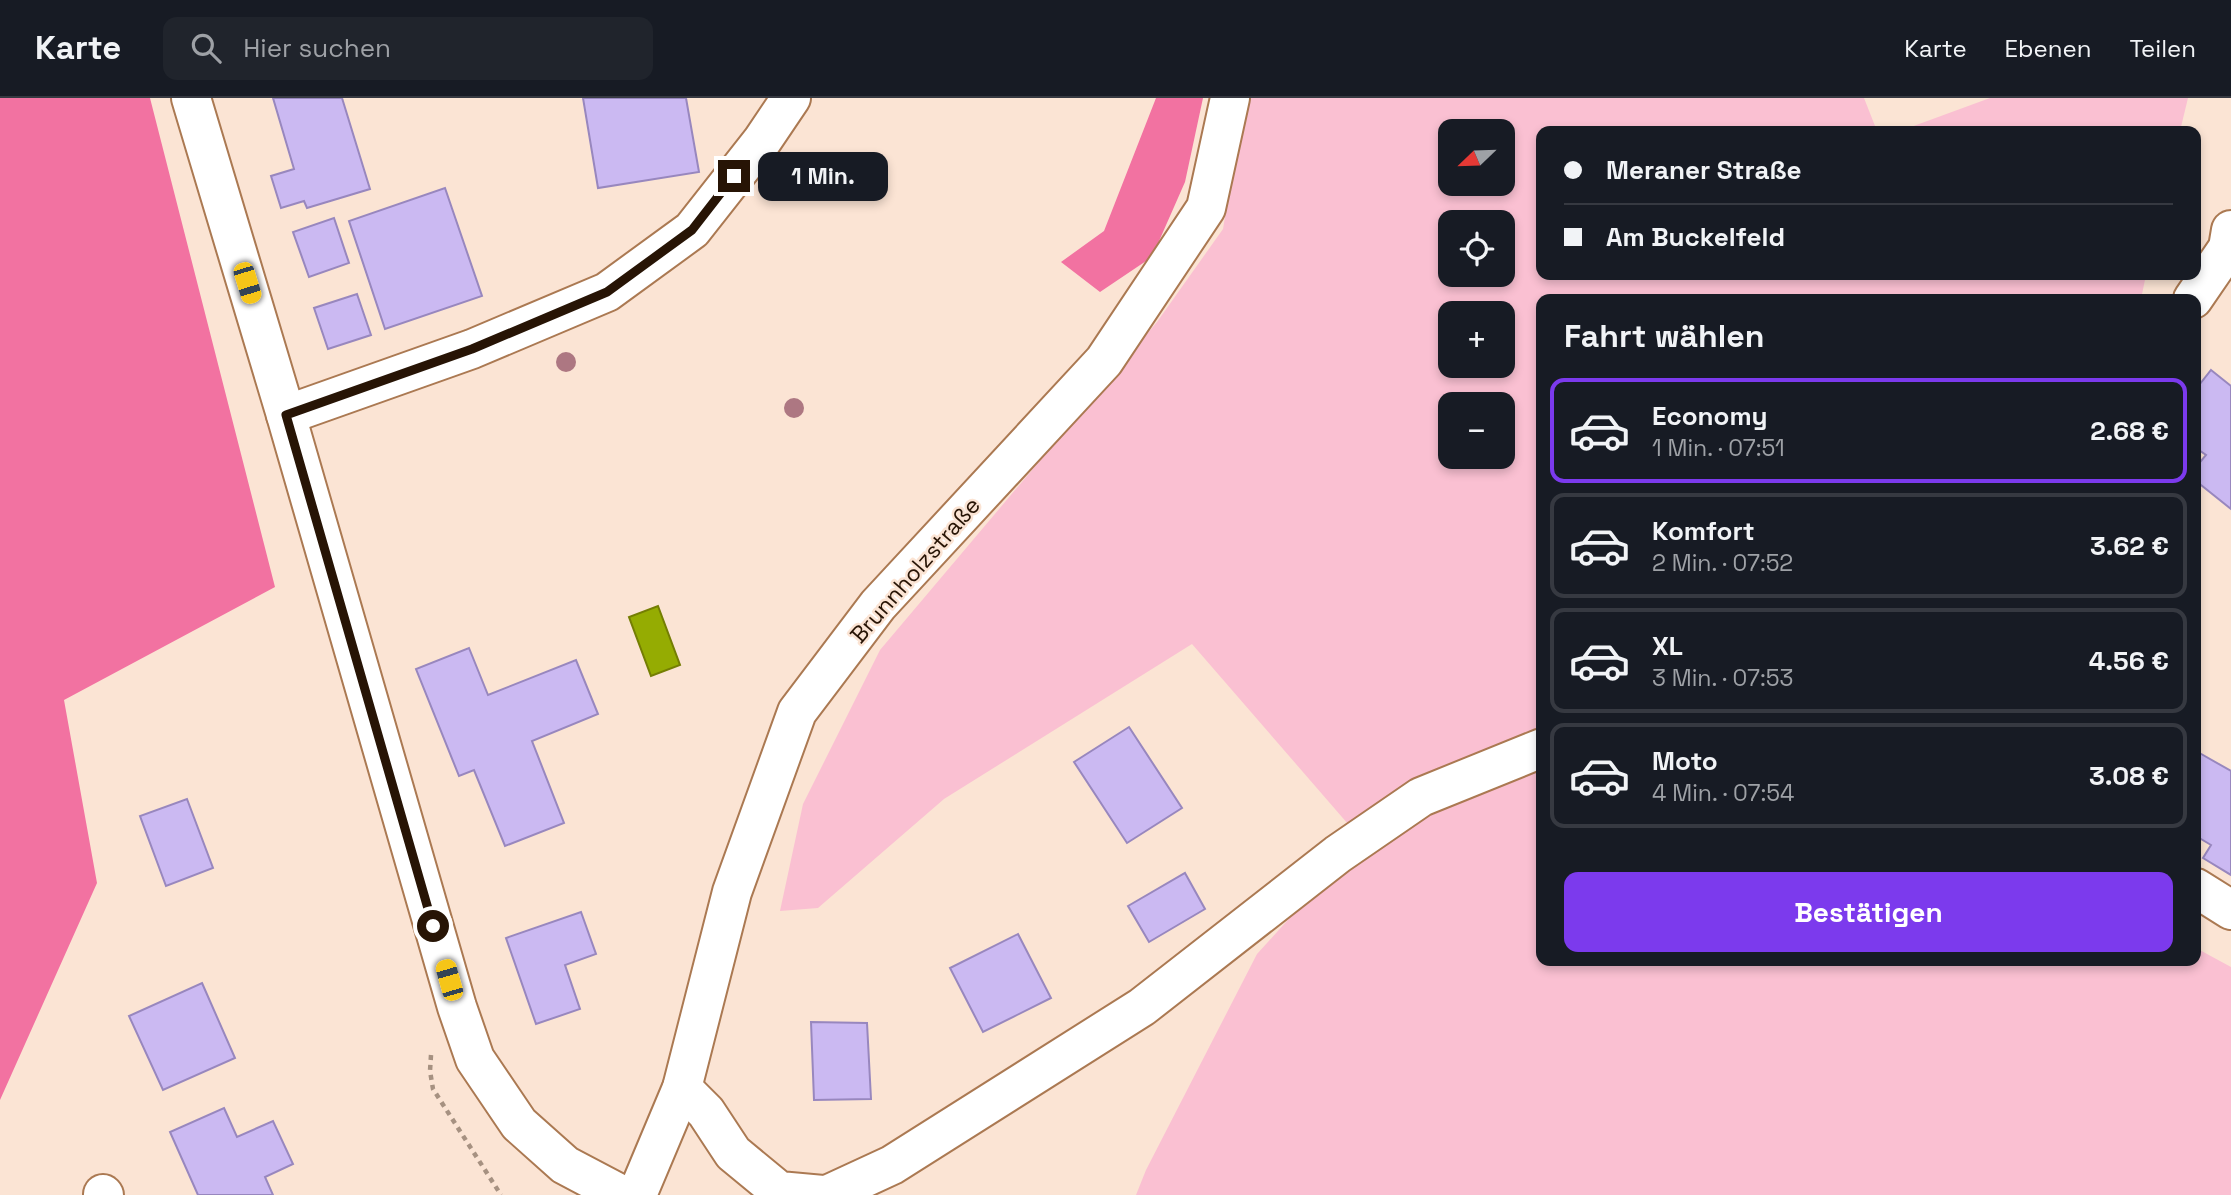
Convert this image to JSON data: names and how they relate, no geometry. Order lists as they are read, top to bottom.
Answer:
{
  "streets": {
    "street": ["Brunnholzstraße"]
  },
  "north": "bottom left",
  "page": {
    "header": "Karte",
    "search": "Hier suchen",
    "nav": ["Karte", "Ebenen", "Teilen"],
    "map_buttons": ["+", "−"],
    "banner": ["Meraner Straße", "Am Buckelfeld"],
    "bubble": "1 Min.",
    "heading": "Fahrt wählen",
    "list": [
      {
        "name": "Economy",
        "note": "1 Min. · 07:51",
        "value": "2.68 €"
      },
      {
        "name": "Komfort",
        "note": "2 Min. · 07:52",
        "value": "3.62 €"
      },
      {
        "name": "XL",
        "note": "3 Min. · 07:53",
        "value": "4.56 €"
      },
      {
        "name": "Moto",
        "note": "4 Min. · 07:54",
        "value": "3.08 €"
      }
    ],
    "buttons": "Bestätigen"
  }
}
